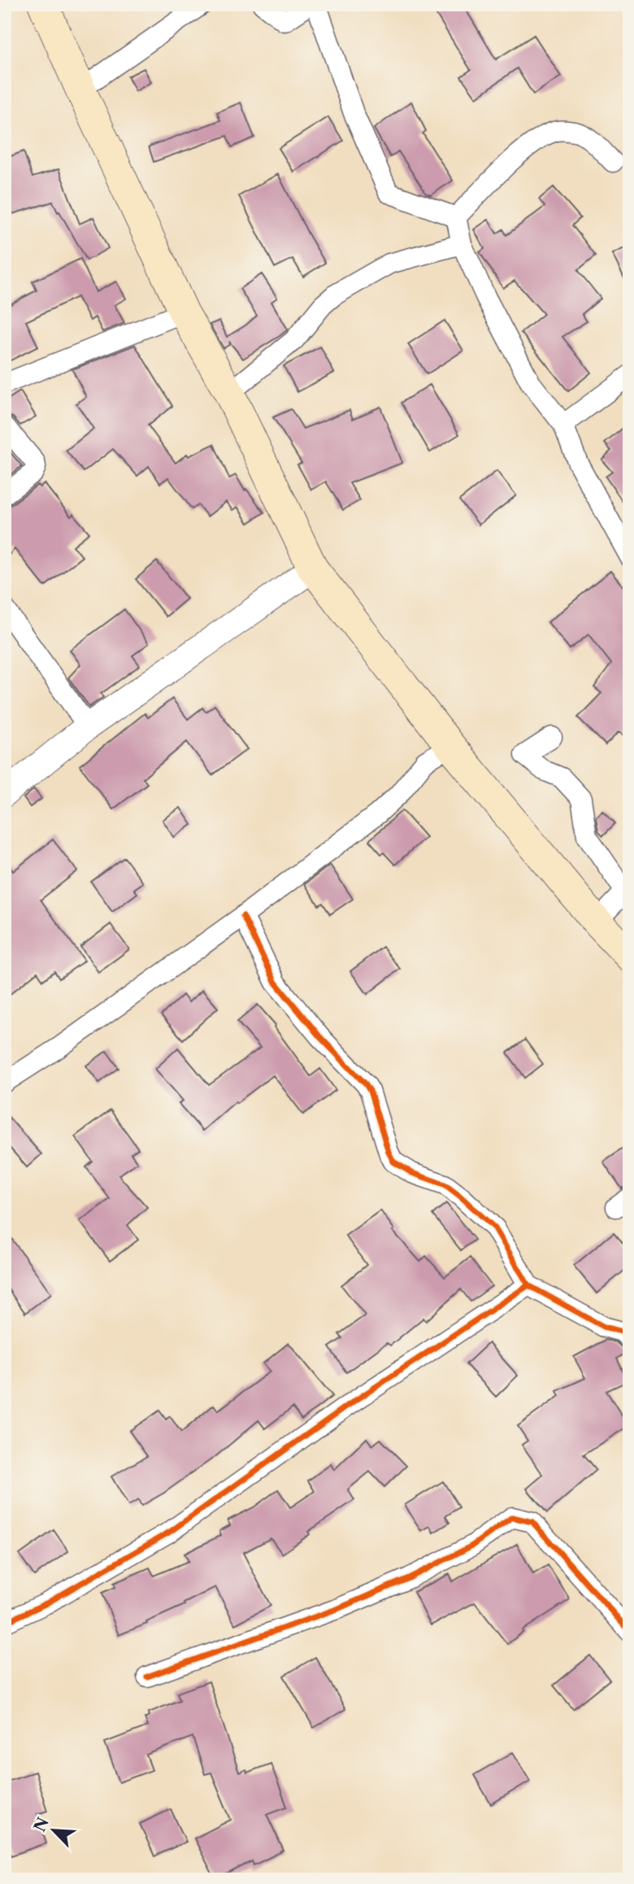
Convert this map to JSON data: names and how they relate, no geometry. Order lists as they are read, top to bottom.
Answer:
{
  "north": "top left"
}
